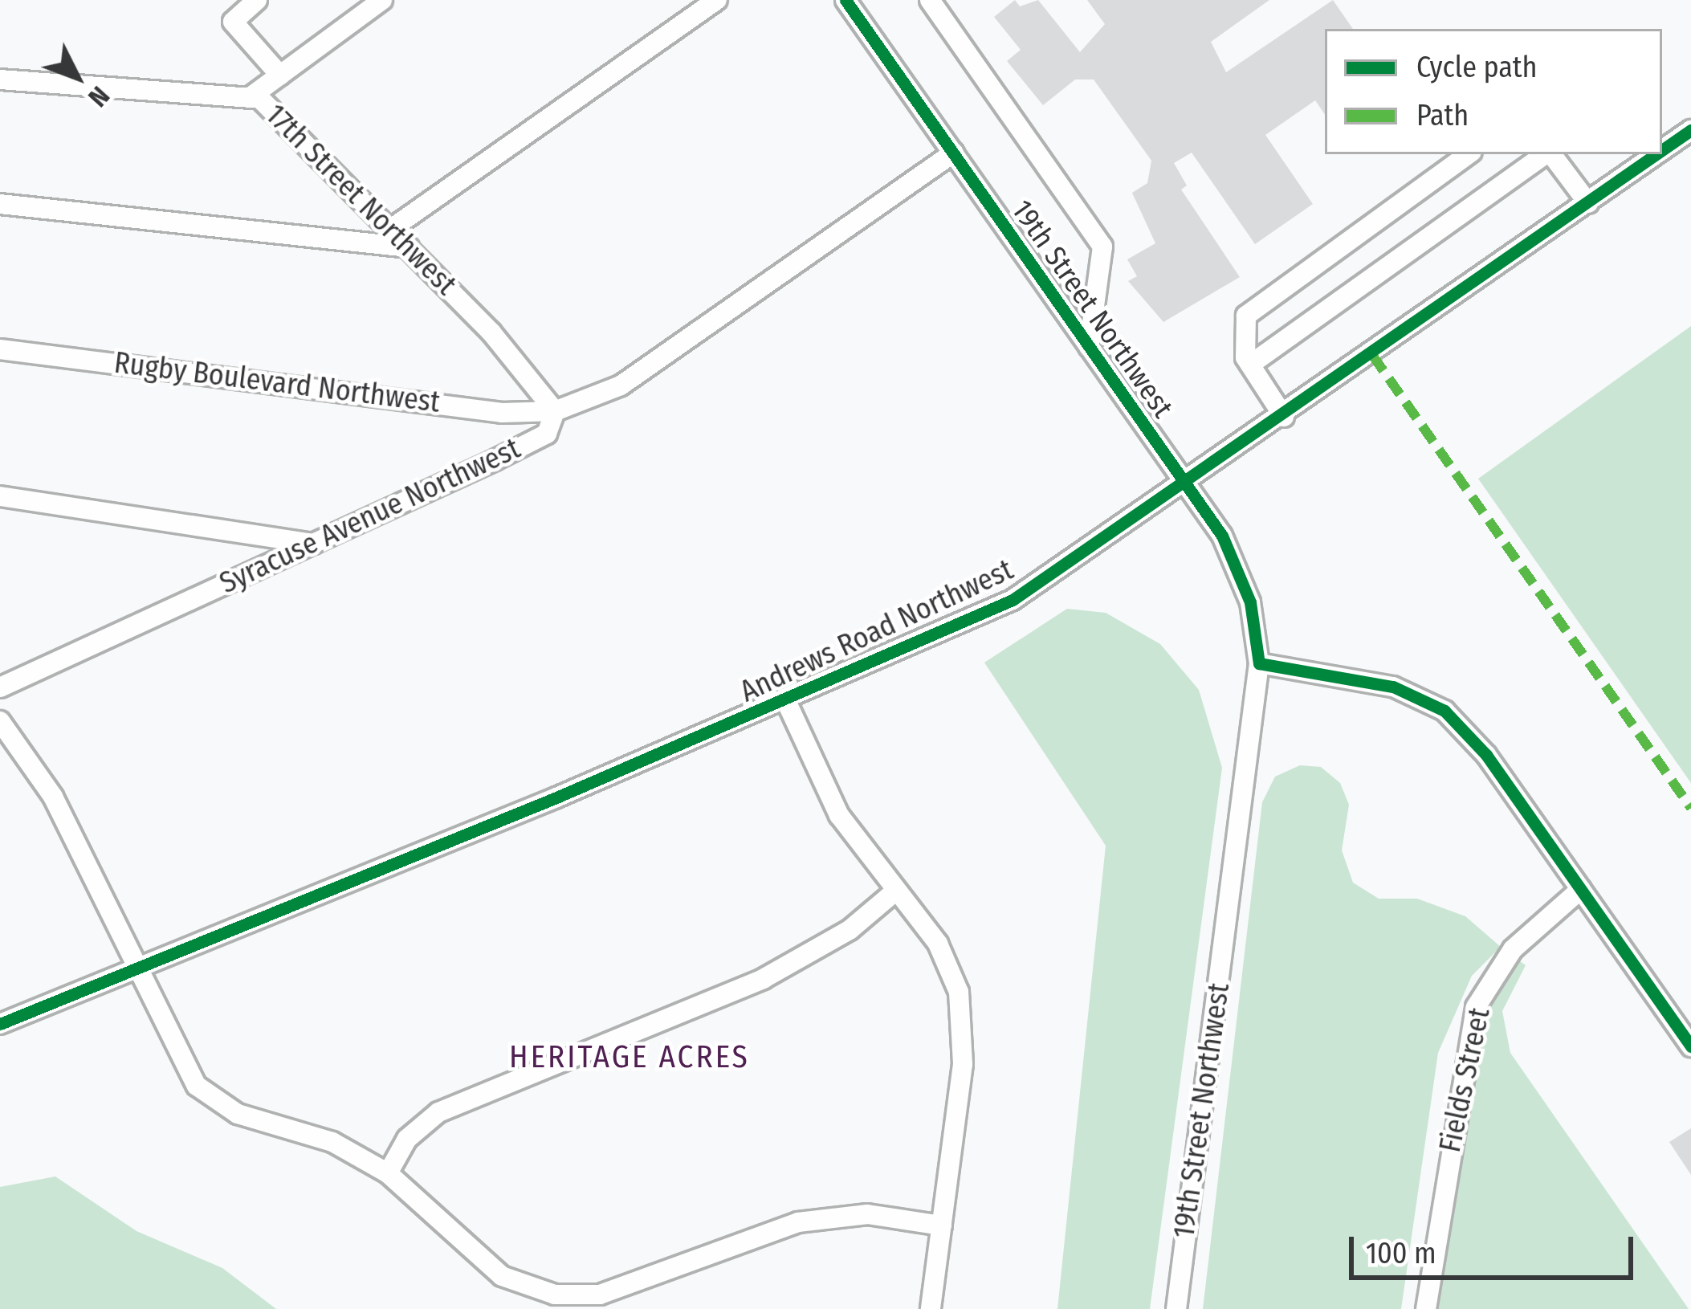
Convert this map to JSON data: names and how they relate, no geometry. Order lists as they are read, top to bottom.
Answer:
{
  "streets": {
    "street": [
      "17th Street Northwest",
      "19th Street Northwest",
      "Rugby Boulevard Northwest",
      "Syracuse Avenue Northwest",
      "Andrews Road Northwest",
      "Fields Street"
    ]
  },
  "crossings": [
    ["17th Street Northwest", "Rugby Boulevard Northwest"],
    ["17th Street Northwest", "Syracuse Avenue Northwest"],
    ["19th Street Northwest", "Syracuse Avenue Northwest"],
    ["19th Street Northwest", "Andrews Road Northwest"],
    ["Rugby Boulevard Northwest", "Syracuse Avenue Northwest"]
  ],
  "districts": ["HERITAGE ACRES"],
  "legend": ["Cycle path", "Path"],
  "scale_bar": "100 m",
  "north": "bottom right"
}
